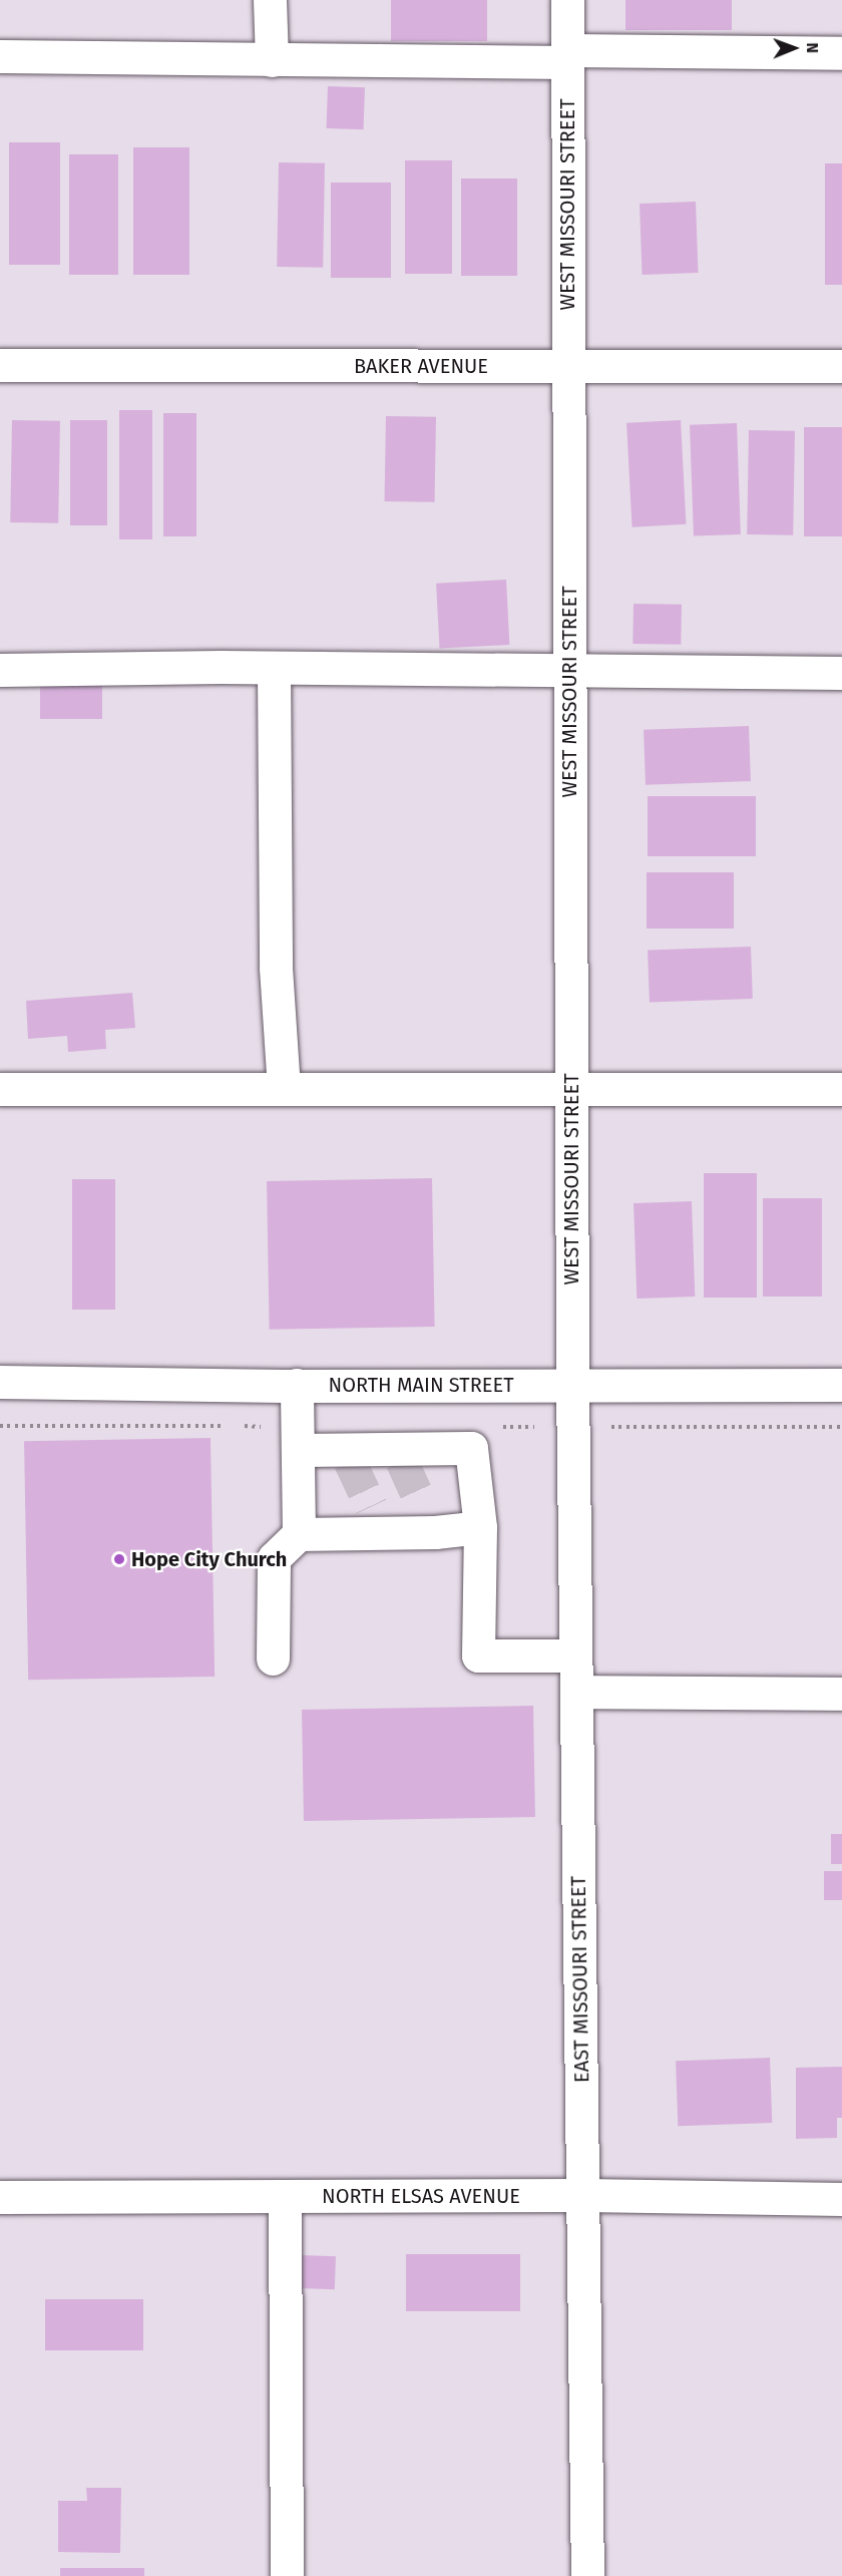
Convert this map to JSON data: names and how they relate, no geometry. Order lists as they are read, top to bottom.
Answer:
{
  "streets": {
    "street": [
      "WEST MISSOURI STREET",
      "BAKER AVENUE",
      "NORTH MAIN STREET",
      "EAST MISSOURI STREET",
      "NORTH ELSAS AVENUE"
    ]
  },
  "crossings": [
    ["WEST MISSOURI STREET", "BAKER AVENUE"],
    ["WEST MISSOURI STREET", "NORTH MAIN STREET"],
    ["WEST MISSOURI STREET", "EAST MISSOURI STREET"],
    ["NORTH MAIN STREET", "EAST MISSOURI STREET"],
    ["EAST MISSOURI STREET", "NORTH ELSAS AVENUE"]
  ],
  "places": ["Hope City Church"],
  "north": "right"
}
